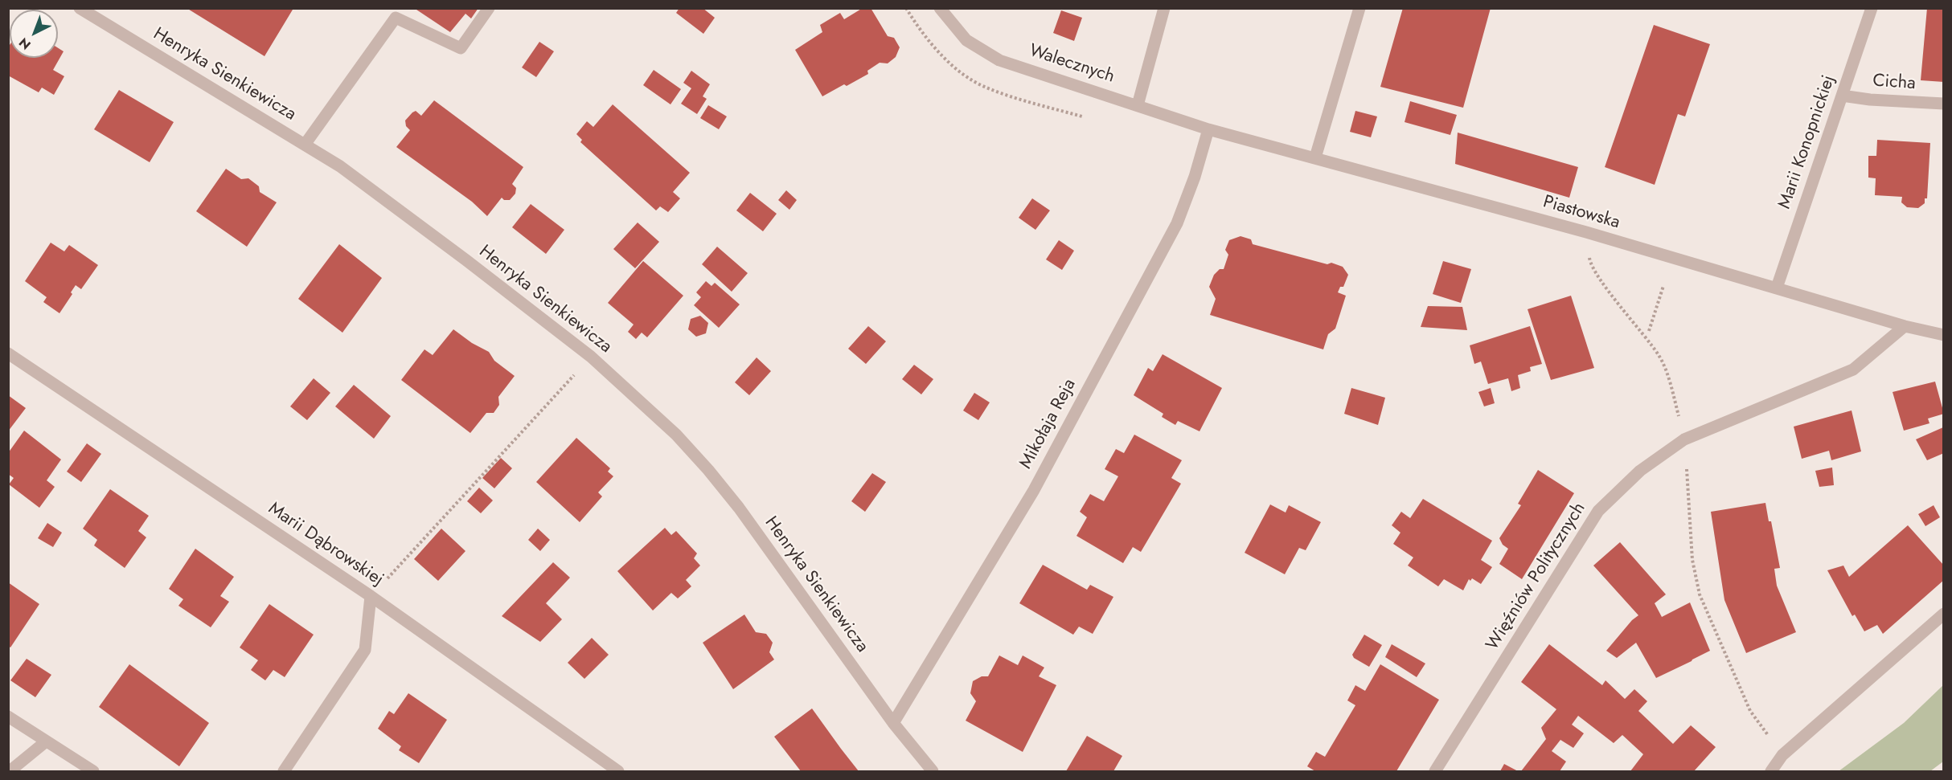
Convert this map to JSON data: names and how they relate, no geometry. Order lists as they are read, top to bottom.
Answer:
{
  "streets": {
    "street": [
      "Walecznych",
      "Henryka Sienkiewicza",
      "Cicha",
      "Marii Konopnickiej",
      "Piastowska",
      "Mikołaja Reja",
      "Marii Dąbrowskiej",
      "Więźniów Politycznych"
    ]
  },
  "crossings": [
    ["Walecznych", "Piastowska"],
    ["Walecznych", "Mikołaja Reja"],
    ["Henryka Sienkiewicza", "Mikołaja Reja"],
    ["Cicha", "Marii Konopnickiej"],
    ["Marii Konopnickiej", "Piastowska"],
    ["Piastowska", "Mikołaja Reja"],
    ["Piastowska", "Więźniów Politycznych"]
  ],
  "north": "bottom left"
}
